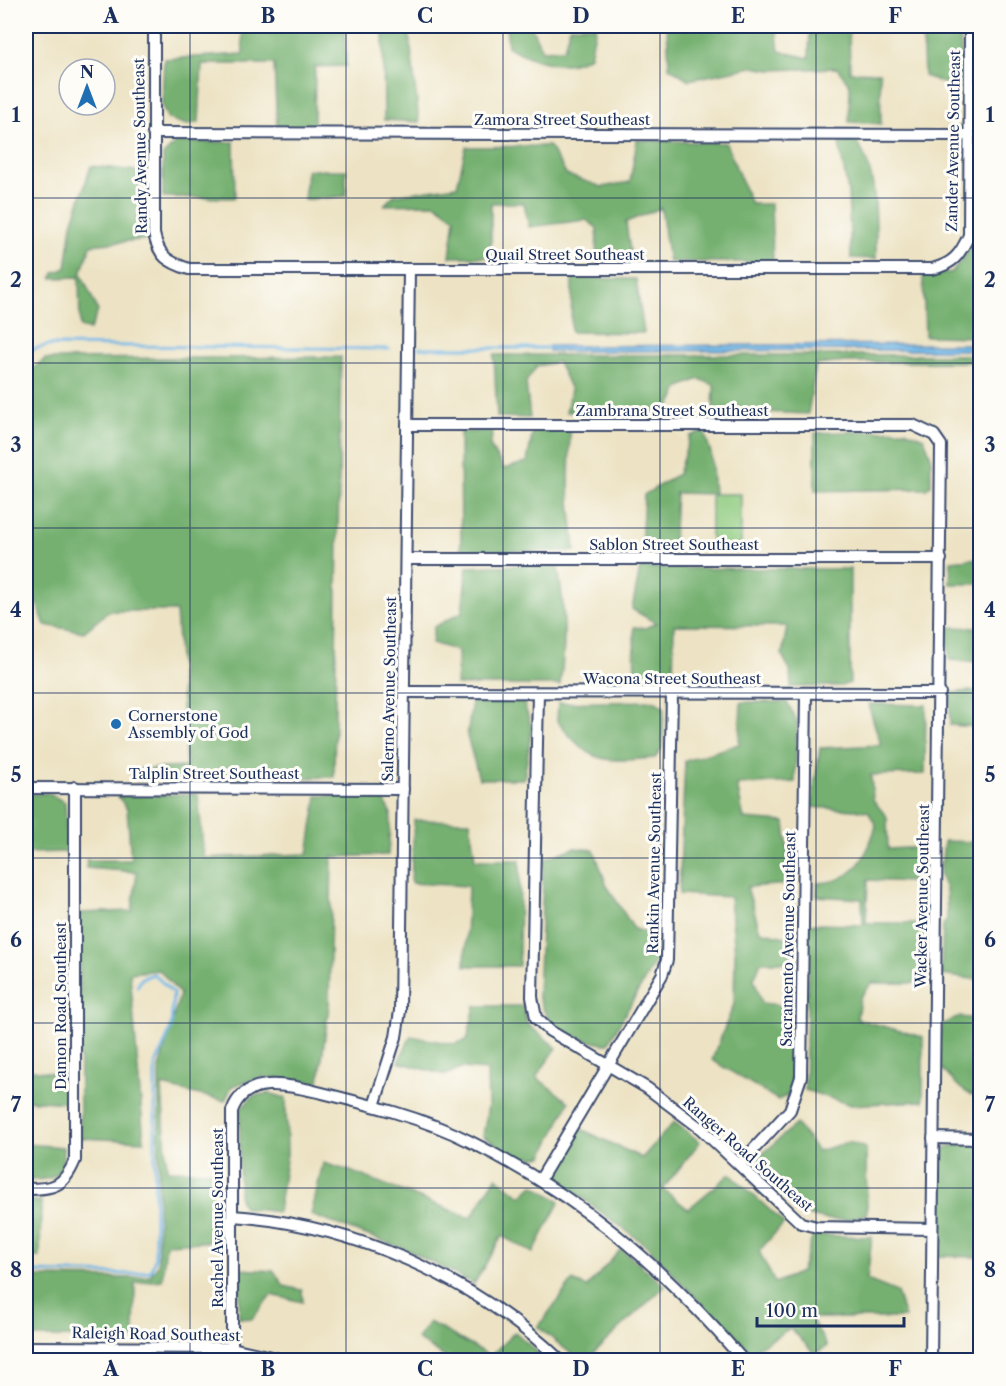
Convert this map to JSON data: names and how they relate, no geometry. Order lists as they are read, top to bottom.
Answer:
{
  "streets": {
    "street": [
      "Zamora Street Southeast",
      "Zander Avenue Southeast",
      "Randy Avenue Southeast",
      "Quail Street Southeast",
      "Zambrana Street Southeast",
      "Sablon Street Southeast",
      "Wacona Street Southeast",
      "Salerno Avenue Southeast",
      "Talplin Street Southeast",
      "Rankin Avenue Southeast",
      "Wacker Avenue Southeast",
      "Sacramento Avenue Southeast",
      "Damon Road Southeast",
      "Ranger Road Southeast",
      "Rachel Avenue Southeast",
      "Raleigh Road Southeast"
    ]
  },
  "crossings": [
    ["Zamora Street Southeast", "Zander Avenue Southeast"],
    ["Zamora Street Southeast", "Randy Avenue Southeast"],
    ["Zander Avenue Southeast", "Quail Street Southeast"],
    ["Randy Avenue Southeast", "Quail Street Southeast"],
    ["Quail Street Southeast", "Salerno Avenue Southeast"],
    ["Zambrana Street Southeast", "Salerno Avenue Southeast"],
    ["Zambrana Street Southeast", "Wacker Avenue Southeast"],
    ["Sablon Street Southeast", "Salerno Avenue Southeast"],
    ["Sablon Street Southeast", "Wacker Avenue Southeast"],
    ["Wacona Street Southeast", "Salerno Avenue Southeast"],
    ["Wacona Street Southeast", "Rankin Avenue Southeast"],
    ["Wacona Street Southeast", "Wacker Avenue Southeast"],
    ["Wacona Street Southeast", "Sacramento Avenue Southeast"],
    ["Wacona Street Southeast", "Ranger Road Southeast"],
    ["Salerno Avenue Southeast", "Talplin Street Southeast"],
    ["Salerno Avenue Southeast", "Rachel Avenue Southeast"],
    ["Talplin Street Southeast", "Damon Road Southeast"],
    ["Rankin Avenue Southeast", "Ranger Road Southeast"],
    ["Wacker Avenue Southeast", "Ranger Road Southeast"],
    ["Sacramento Avenue Southeast", "Ranger Road Southeast"],
    ["Rachel Avenue Southeast", "Raleigh Road Southeast"]
  ],
  "places": ["Cornerstone Assembly of God"],
  "scale_bar": "100 m",
  "north": "top",
  "grid": {
    "columns": [
      "A",
      "B",
      "C",
      "D",
      "E",
      "F"
    ],
    "rows": [
      "1",
      "2",
      "3",
      "4",
      "5",
      "6",
      "7",
      "8"
    ]
  }
}
